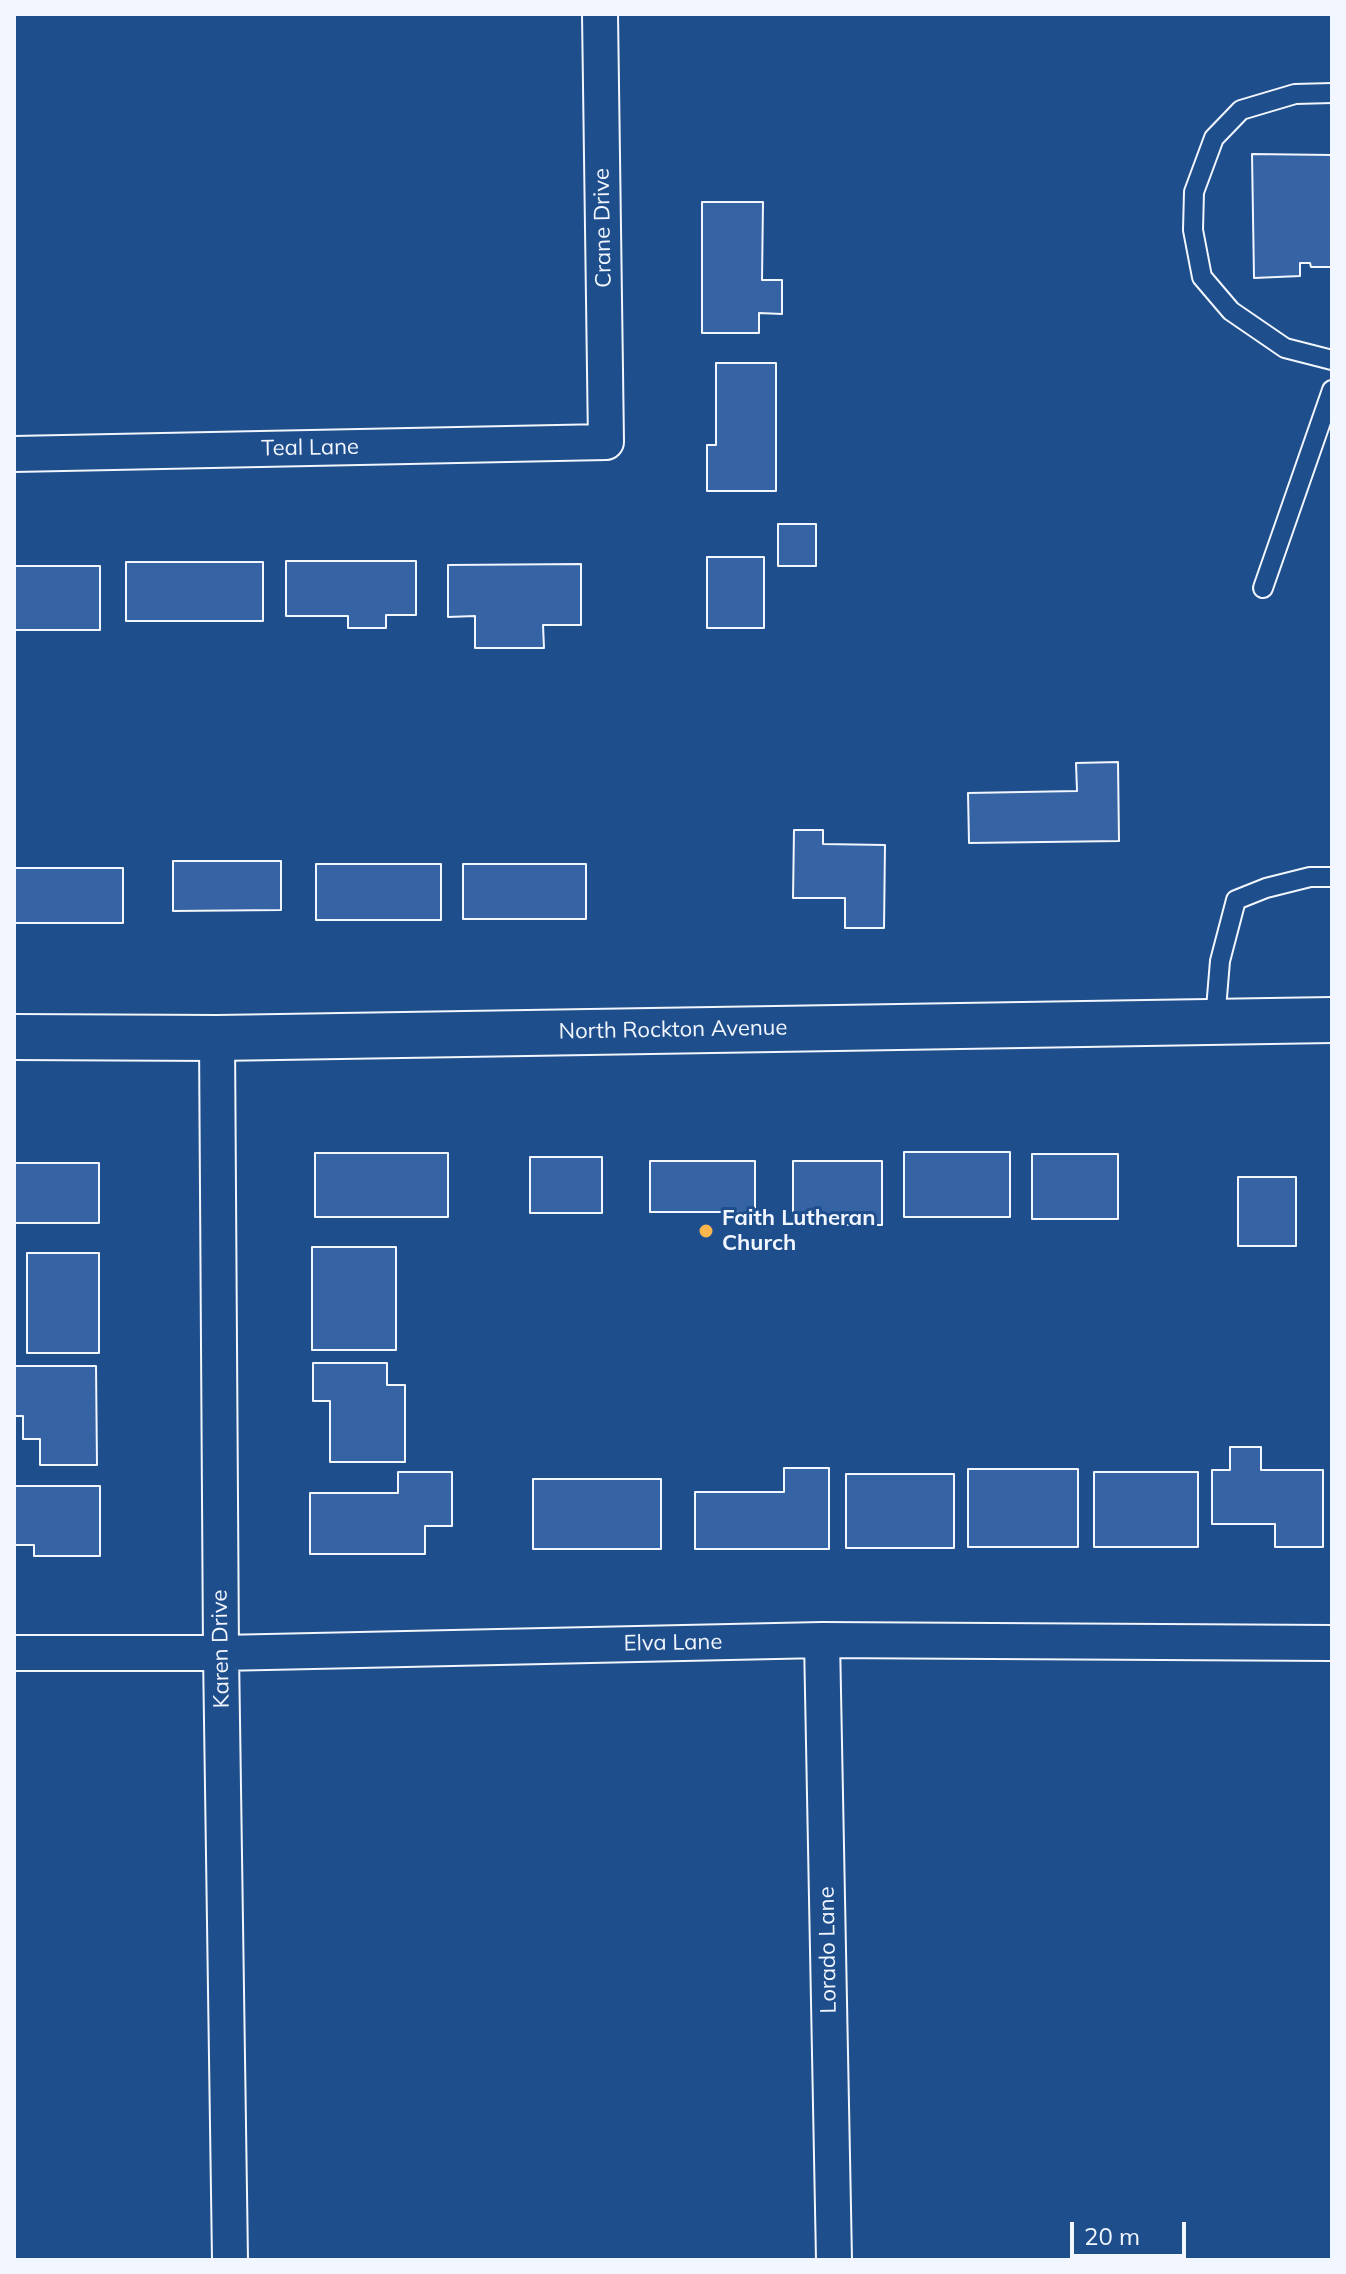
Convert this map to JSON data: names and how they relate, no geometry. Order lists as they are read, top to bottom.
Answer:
{
  "streets": {
    "main road": ["North Rockton Avenue"],
    "street": [
      "Crane Drive",
      "Teal Lane",
      "Elva Lane",
      "Karen Drive",
      "Lorado Lane"
    ]
  },
  "crossings": [
    ["Crane Drive", "Teal Lane"],
    ["North Rockton Avenue", "Karen Drive"],
    ["Elva Lane", "Karen Drive"],
    ["Elva Lane", "Lorado Lane"]
  ],
  "places": ["Faith Lutheran Church"],
  "scale_bar": "20 m"
}
